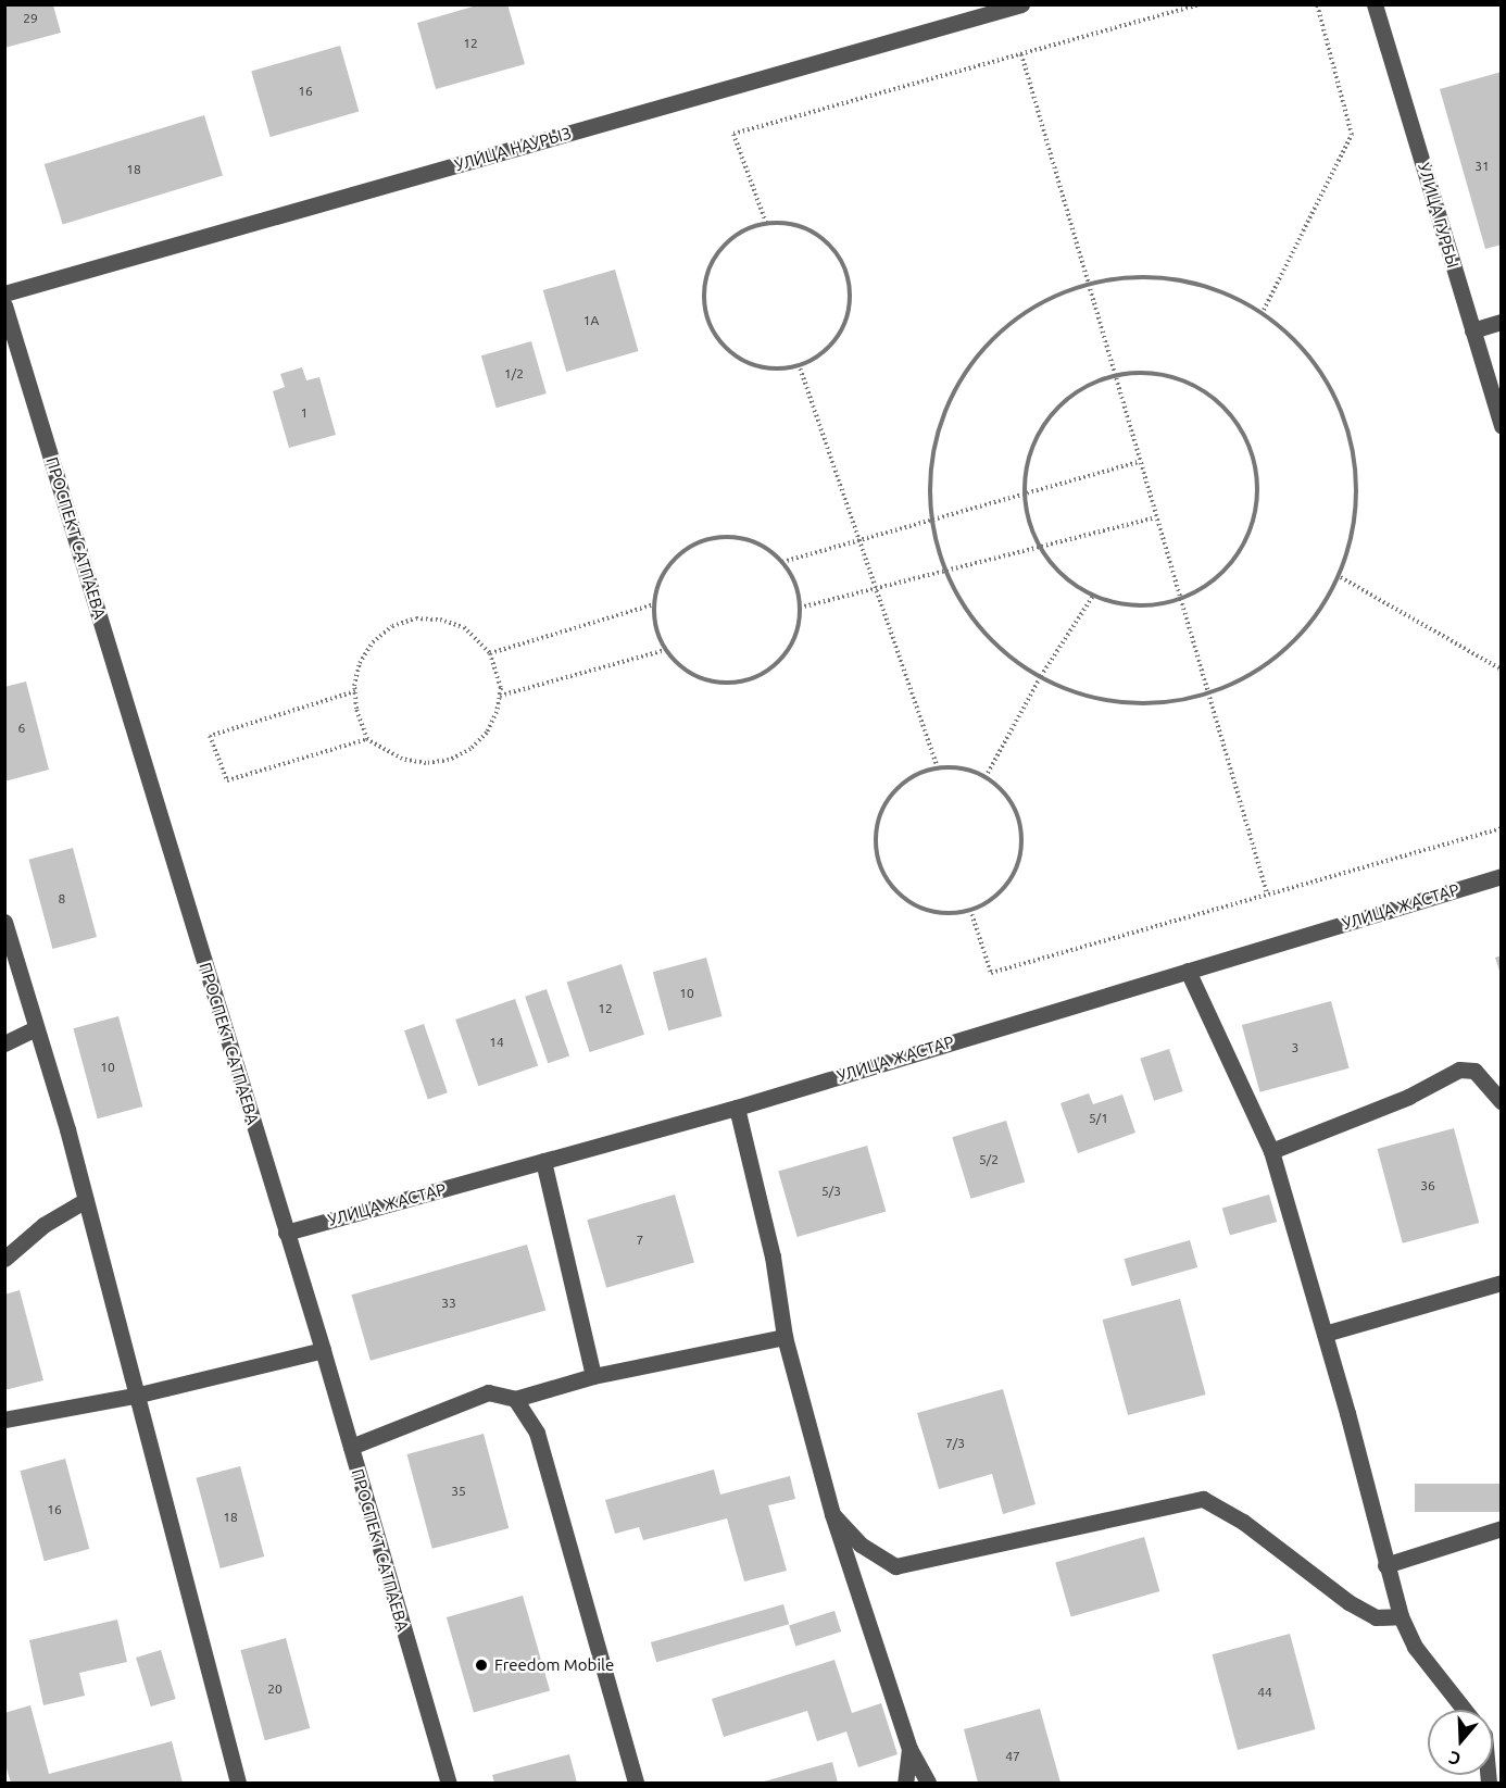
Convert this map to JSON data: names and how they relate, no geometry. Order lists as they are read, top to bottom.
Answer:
{
  "streets": {
    "street": [
      "УЛИЦА НАУРЫЗ",
      "УЛИЦА ГУРБЫ",
      "ПРОСПЕКТ САТПАЕВА",
      "УЛИЦА ЖАСТАР"
    ]
  },
  "crossings": [
    ["ПРОСПЕКТ САТПАЕВА", "УЛИЦА ЖАСТАР"]
  ],
  "places": ["Freedom Mobile"],
  "house_numbers": [
    "29",
    "12",
    "16",
    "31",
    "18",
    "1А",
    "1/2",
    "1",
    "6",
    "8",
    "10",
    "12",
    "14",
    "3",
    "10",
    "5/1",
    "5/2",
    "36",
    "5/3",
    "7",
    "33",
    "7/3",
    "35",
    "16",
    "18",
    "20",
    "44",
    "47"
  ],
  "north": "bottom"
}
